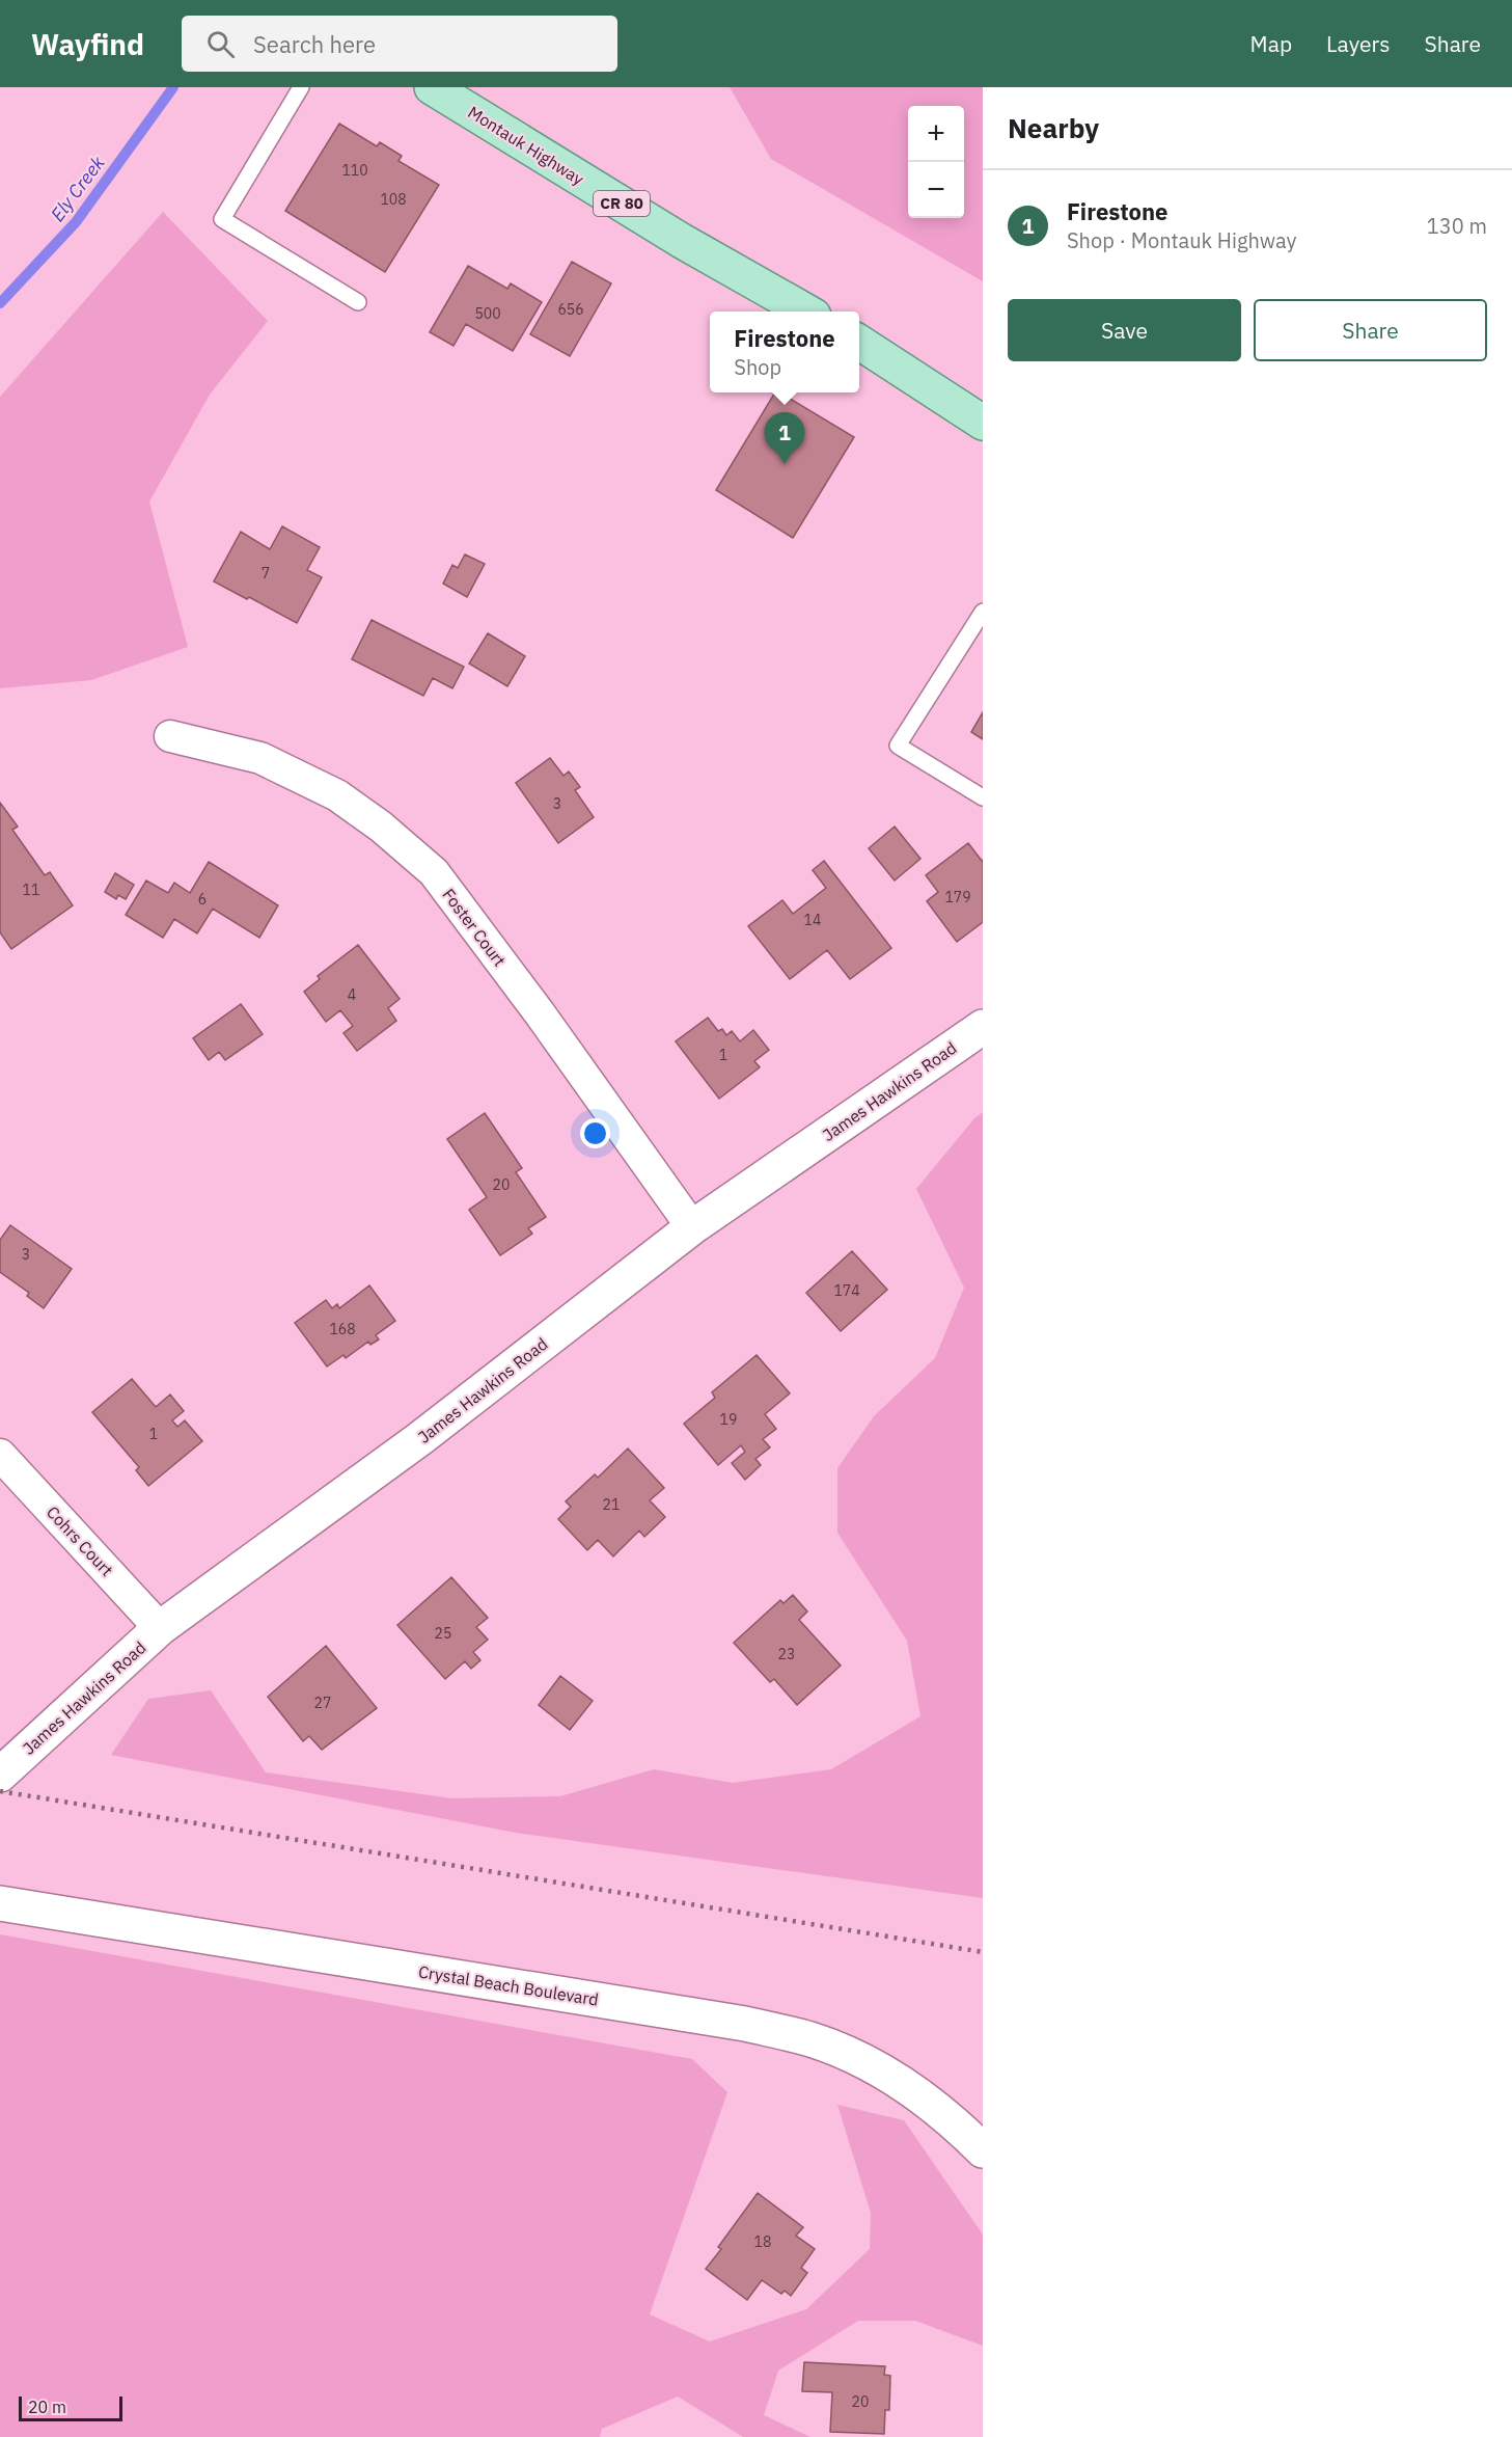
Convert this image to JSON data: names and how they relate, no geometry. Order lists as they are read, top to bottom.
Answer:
{
  "streets": {
    "main road": ["Montauk Highway", "CR 80"],
    "street": [
      "Foster Court",
      "James Hawkins Road",
      "Cohrs Court",
      "Crystal Beach Boulevard"
    ]
  },
  "crossings": [
    ["Foster Court", "James Hawkins Road"],
    ["James Hawkins Road", "Cohrs Court"]
  ],
  "water": ["Ely Creek"],
  "house_numbers": [
    "110",
    "108",
    "656",
    "500",
    "7",
    "3",
    "11",
    "179",
    "6",
    "14",
    "4",
    "1",
    "20",
    "3",
    "174",
    "168",
    "19",
    "1",
    "21",
    "25",
    "23",
    "27",
    "18",
    "20"
  ],
  "scale_bar": "20 m",
  "page": {
    "header": "Wayfind",
    "search": "Search here",
    "nav": ["Map", "Layers", "Share"],
    "heading": "Nearby",
    "map_buttons": ["+", "−"],
    "list": [
      {
        "mark": "1",
        "name": "Firestone",
        "note": "Shop · Montauk Highway",
        "value": "130 m"
      }
    ],
    "buttons": ["Save", "Share"],
    "popup": ["Firestone", "Shop"],
    "pins": "1",
    "scale": "20 m"
  }
}
